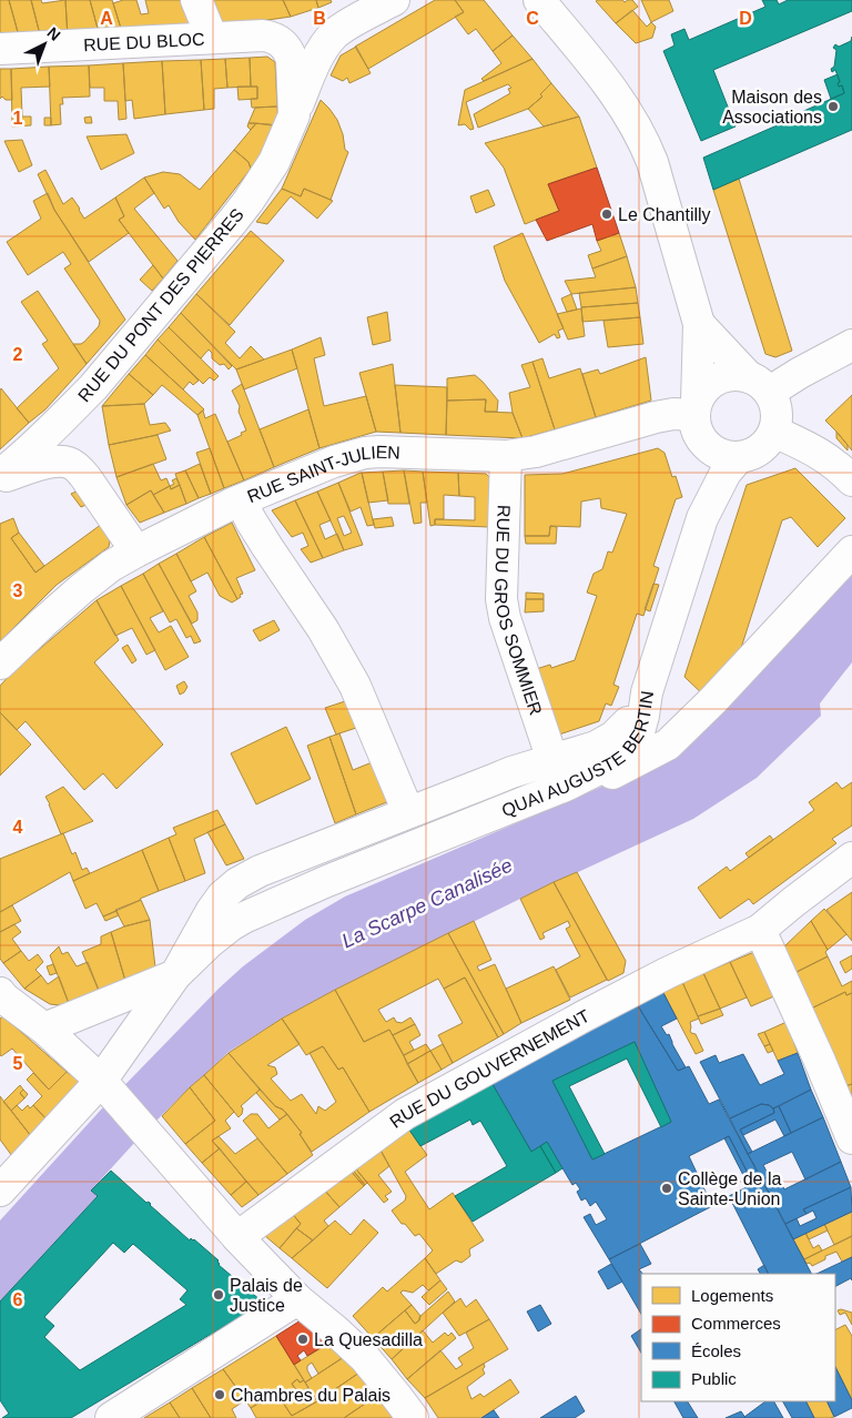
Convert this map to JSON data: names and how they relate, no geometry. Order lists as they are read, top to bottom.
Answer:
{
  "streets": {
    "street": [
      "RUE DU BLOC",
      "RUE DU PONT DES PIERRES",
      "RUE SAINT-JULIEN",
      "RUE DU GROS SOMMIER",
      "QUAI AUGUSTE BERTIN",
      "RUE DU GOUVERNEMENT"
    ]
  },
  "crossings": [
    ["RUE DU BLOC", "RUE DU PONT DES PIERRES"],
    ["RUE DU PONT DES PIERRES", "RUE SAINT-JULIEN"],
    ["RUE SAINT-JULIEN", "RUE DU GROS SOMMIER"],
    ["RUE DU GROS SOMMIER", "QUAI AUGUSTE BERTIN"]
  ],
  "water": ["La Scarpe Canalisée"],
  "places": [
    "Maison des Associations",
    "Le Chantilly",
    "Collège de la Sainte-Union",
    "Palais de Justice",
    "La Quesadilla",
    "Chambres du Palais"
  ],
  "legend": [
    "Logements",
    "Commerces",
    "Écoles",
    "Public"
  ],
  "north": "top right",
  "grid": {
    "columns": [
      "A",
      "B",
      "C",
      "D"
    ],
    "rows": [
      "1",
      "2",
      "3",
      "4",
      "5",
      "6"
    ]
  }
}
